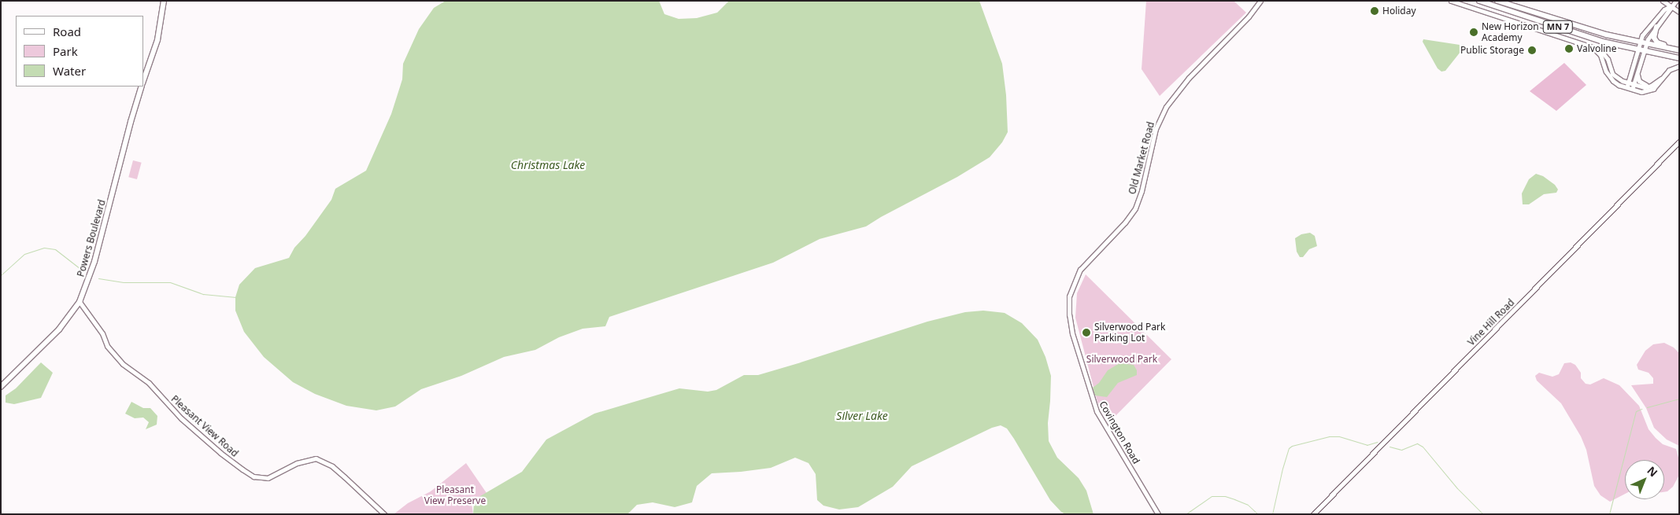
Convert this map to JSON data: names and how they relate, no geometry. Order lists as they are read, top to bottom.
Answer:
{
  "streets": {
    "main road": ["MN 7", "Powers Boulevard"],
    "street": [
      "Old Market Road",
      "Vine Hill Road",
      "Pleasant View Road",
      "Covington Road"
    ]
  },
  "crossings": [
    ["Old Market Road", "Covington Road"],
    ["Powers Boulevard", "Pleasant View Road"]
  ],
  "water": ["Christmas Lake", "Silver Lake"],
  "parks": ["Silverwood Park", "Pleasant View Preserve"],
  "places": [
    "Holiday",
    "New Horizon Academy",
    "Valvoline",
    "Public Storage",
    "Silverwood Park Parking Lot"
  ],
  "legend": ["Road", "Park", "Water"],
  "north": "top right"
}
